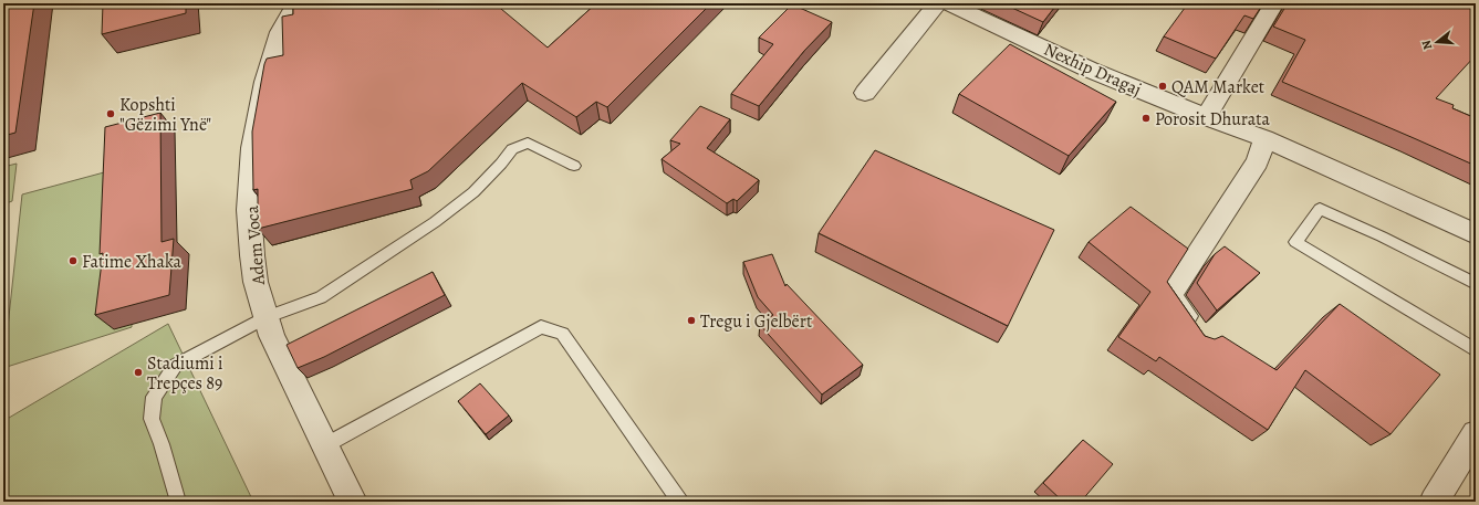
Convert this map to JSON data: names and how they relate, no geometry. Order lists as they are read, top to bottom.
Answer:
{
  "streets": {
    "street": ["Nexhip Dragaj", "Adem Voca"]
  },
  "places": [
    "QAM Market",
    "Kopshti \"Gëzimi Ynë\"",
    "Porosit Dhurata",
    "Fatime Xhaka",
    "Tregu i Gjelbërt",
    "Stadiumi i Trepçes 89"
  ],
  "north": "left"
}
